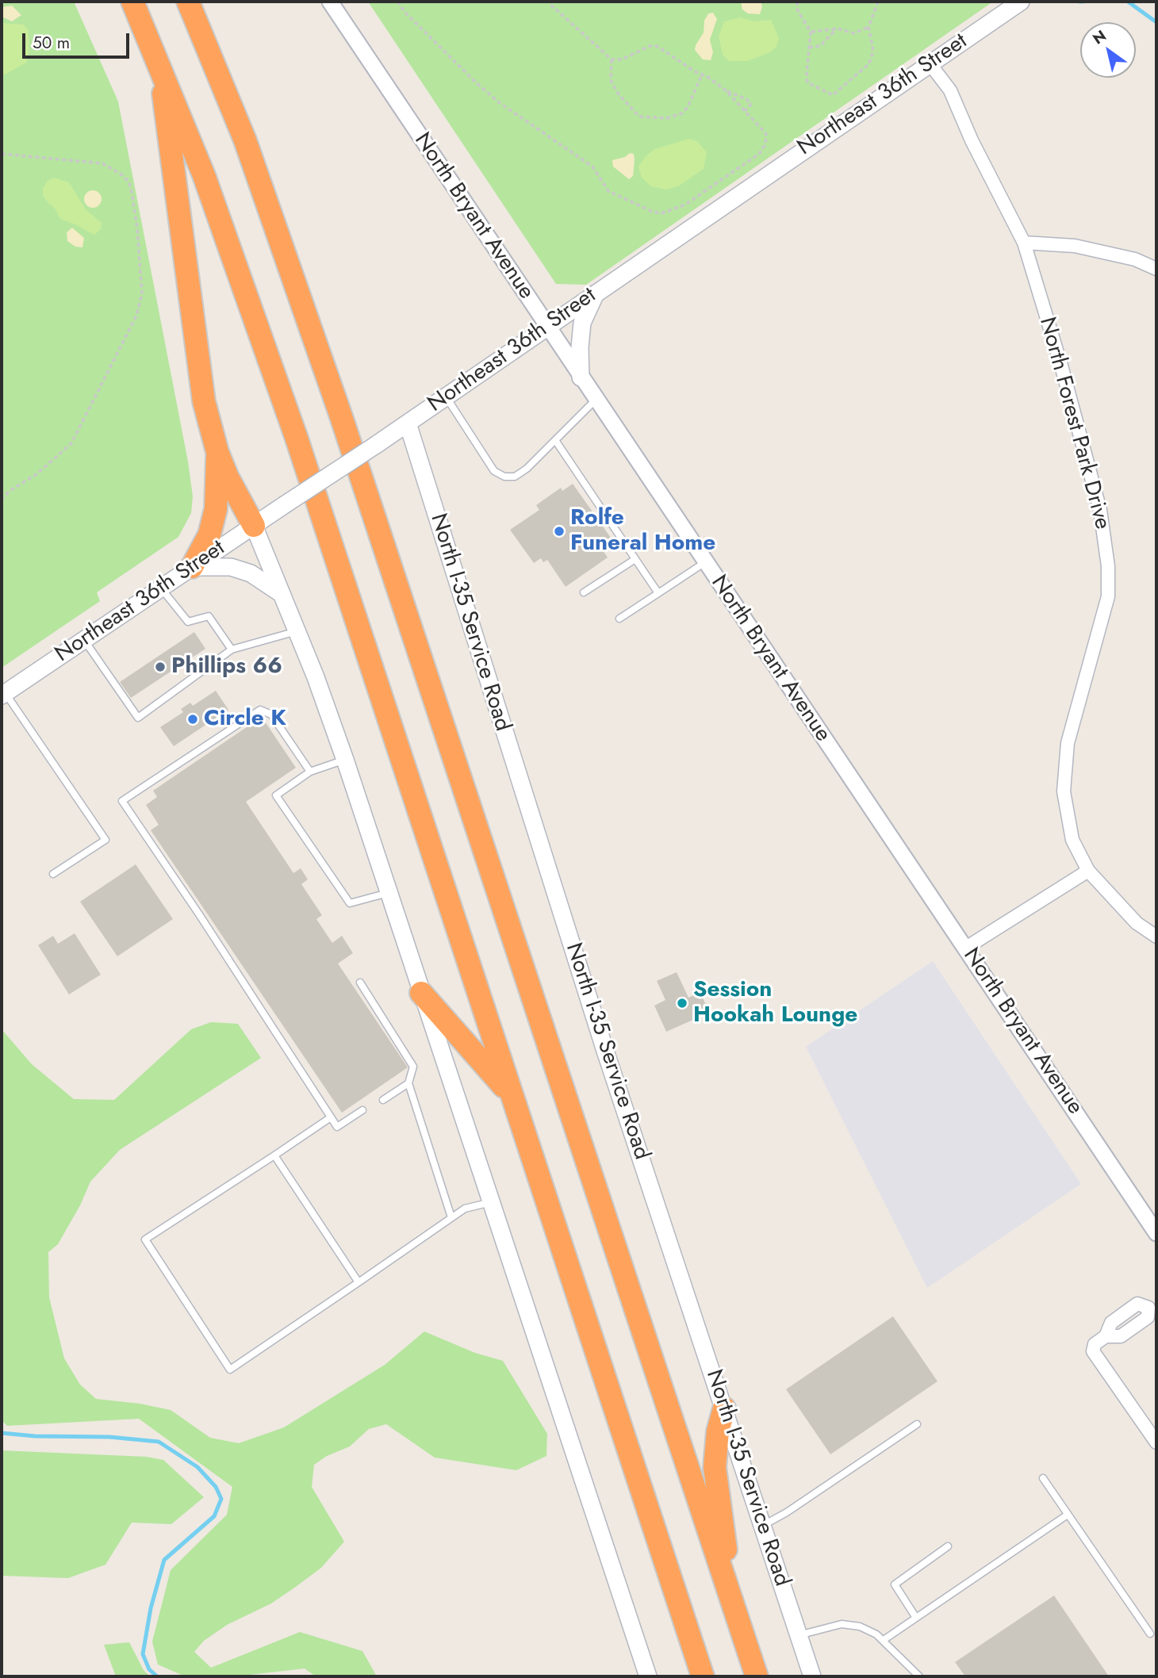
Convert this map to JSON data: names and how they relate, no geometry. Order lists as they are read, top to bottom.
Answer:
{
  "streets": {
    "main road": ["Northeast 36th Street", "North I-35 Service Road"],
    "street": ["North Bryant Avenue", "North Forest Park Drive"]
  },
  "crossings": [
    ["Northeast 36th Street", "North Bryant Avenue"],
    ["Northeast 36th Street", "North Forest Park Drive"],
    ["Northeast 36th Street", "North I-35 Service Road"]
  ],
  "places": [
    "Rolfe Funeral Home",
    "Phillips 66",
    "Circle K",
    "Session Hookah Lounge"
  ],
  "scale_bar": "50 m",
  "north": "top left"
}
